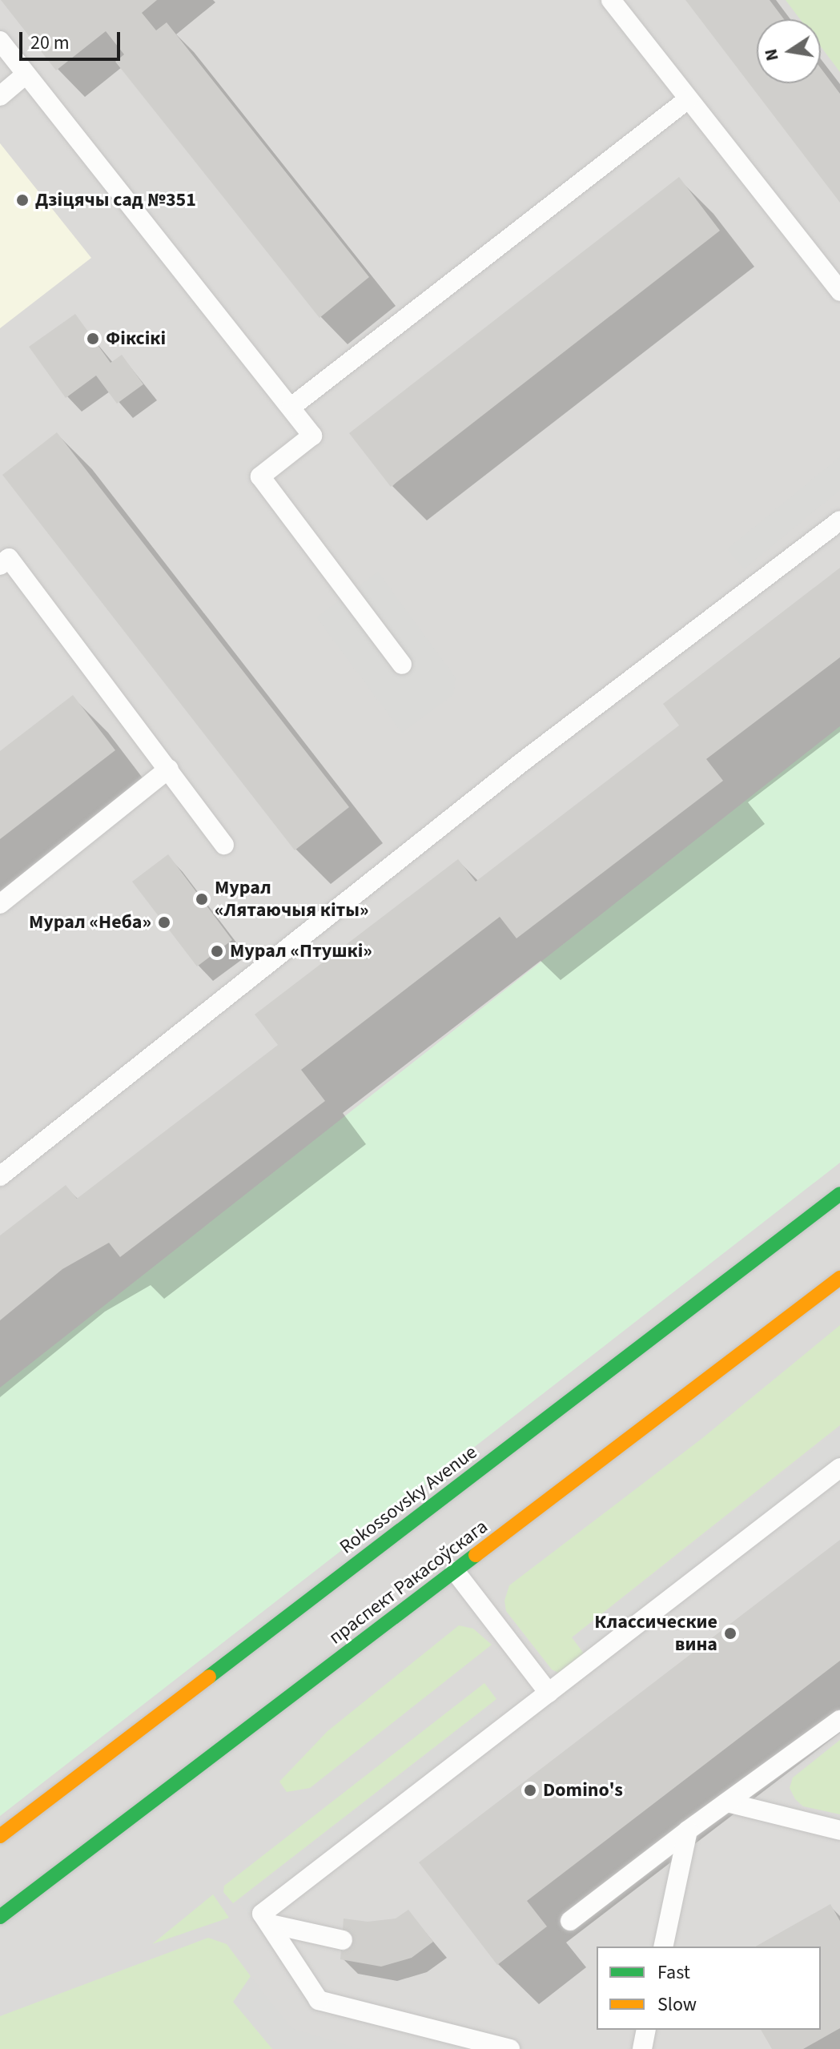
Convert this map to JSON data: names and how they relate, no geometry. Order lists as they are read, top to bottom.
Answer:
{
  "streets": {
    "main road": ["Rokossovsky Avenue", "праспект Ракасоўскага"]
  },
  "places": [
    "Дзіцячы сад №351",
    "Фіксікі",
    "Мурал «Лятаючыя кіты»",
    "Мурал «Неба»",
    "Мурал «Птушкі»",
    "Классические вина",
    "Domino's"
  ],
  "legend": ["Fast", "Slow"],
  "scale_bar": "20 m",
  "north": "left"
}
